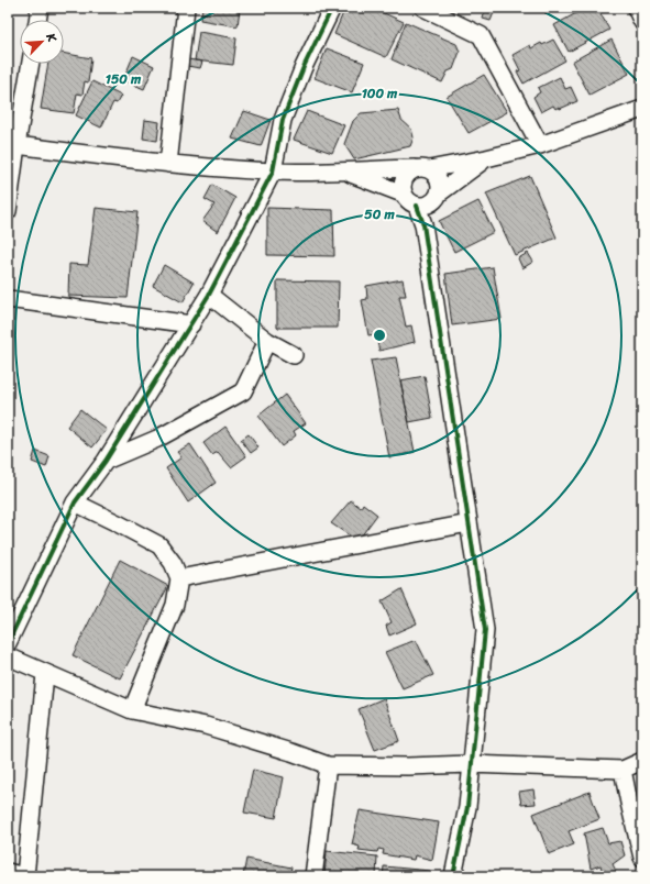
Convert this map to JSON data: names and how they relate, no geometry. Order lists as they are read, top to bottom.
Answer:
{
  "north": "top right",
  "rings": ["150 m", "100 m", "50 m"]
}
